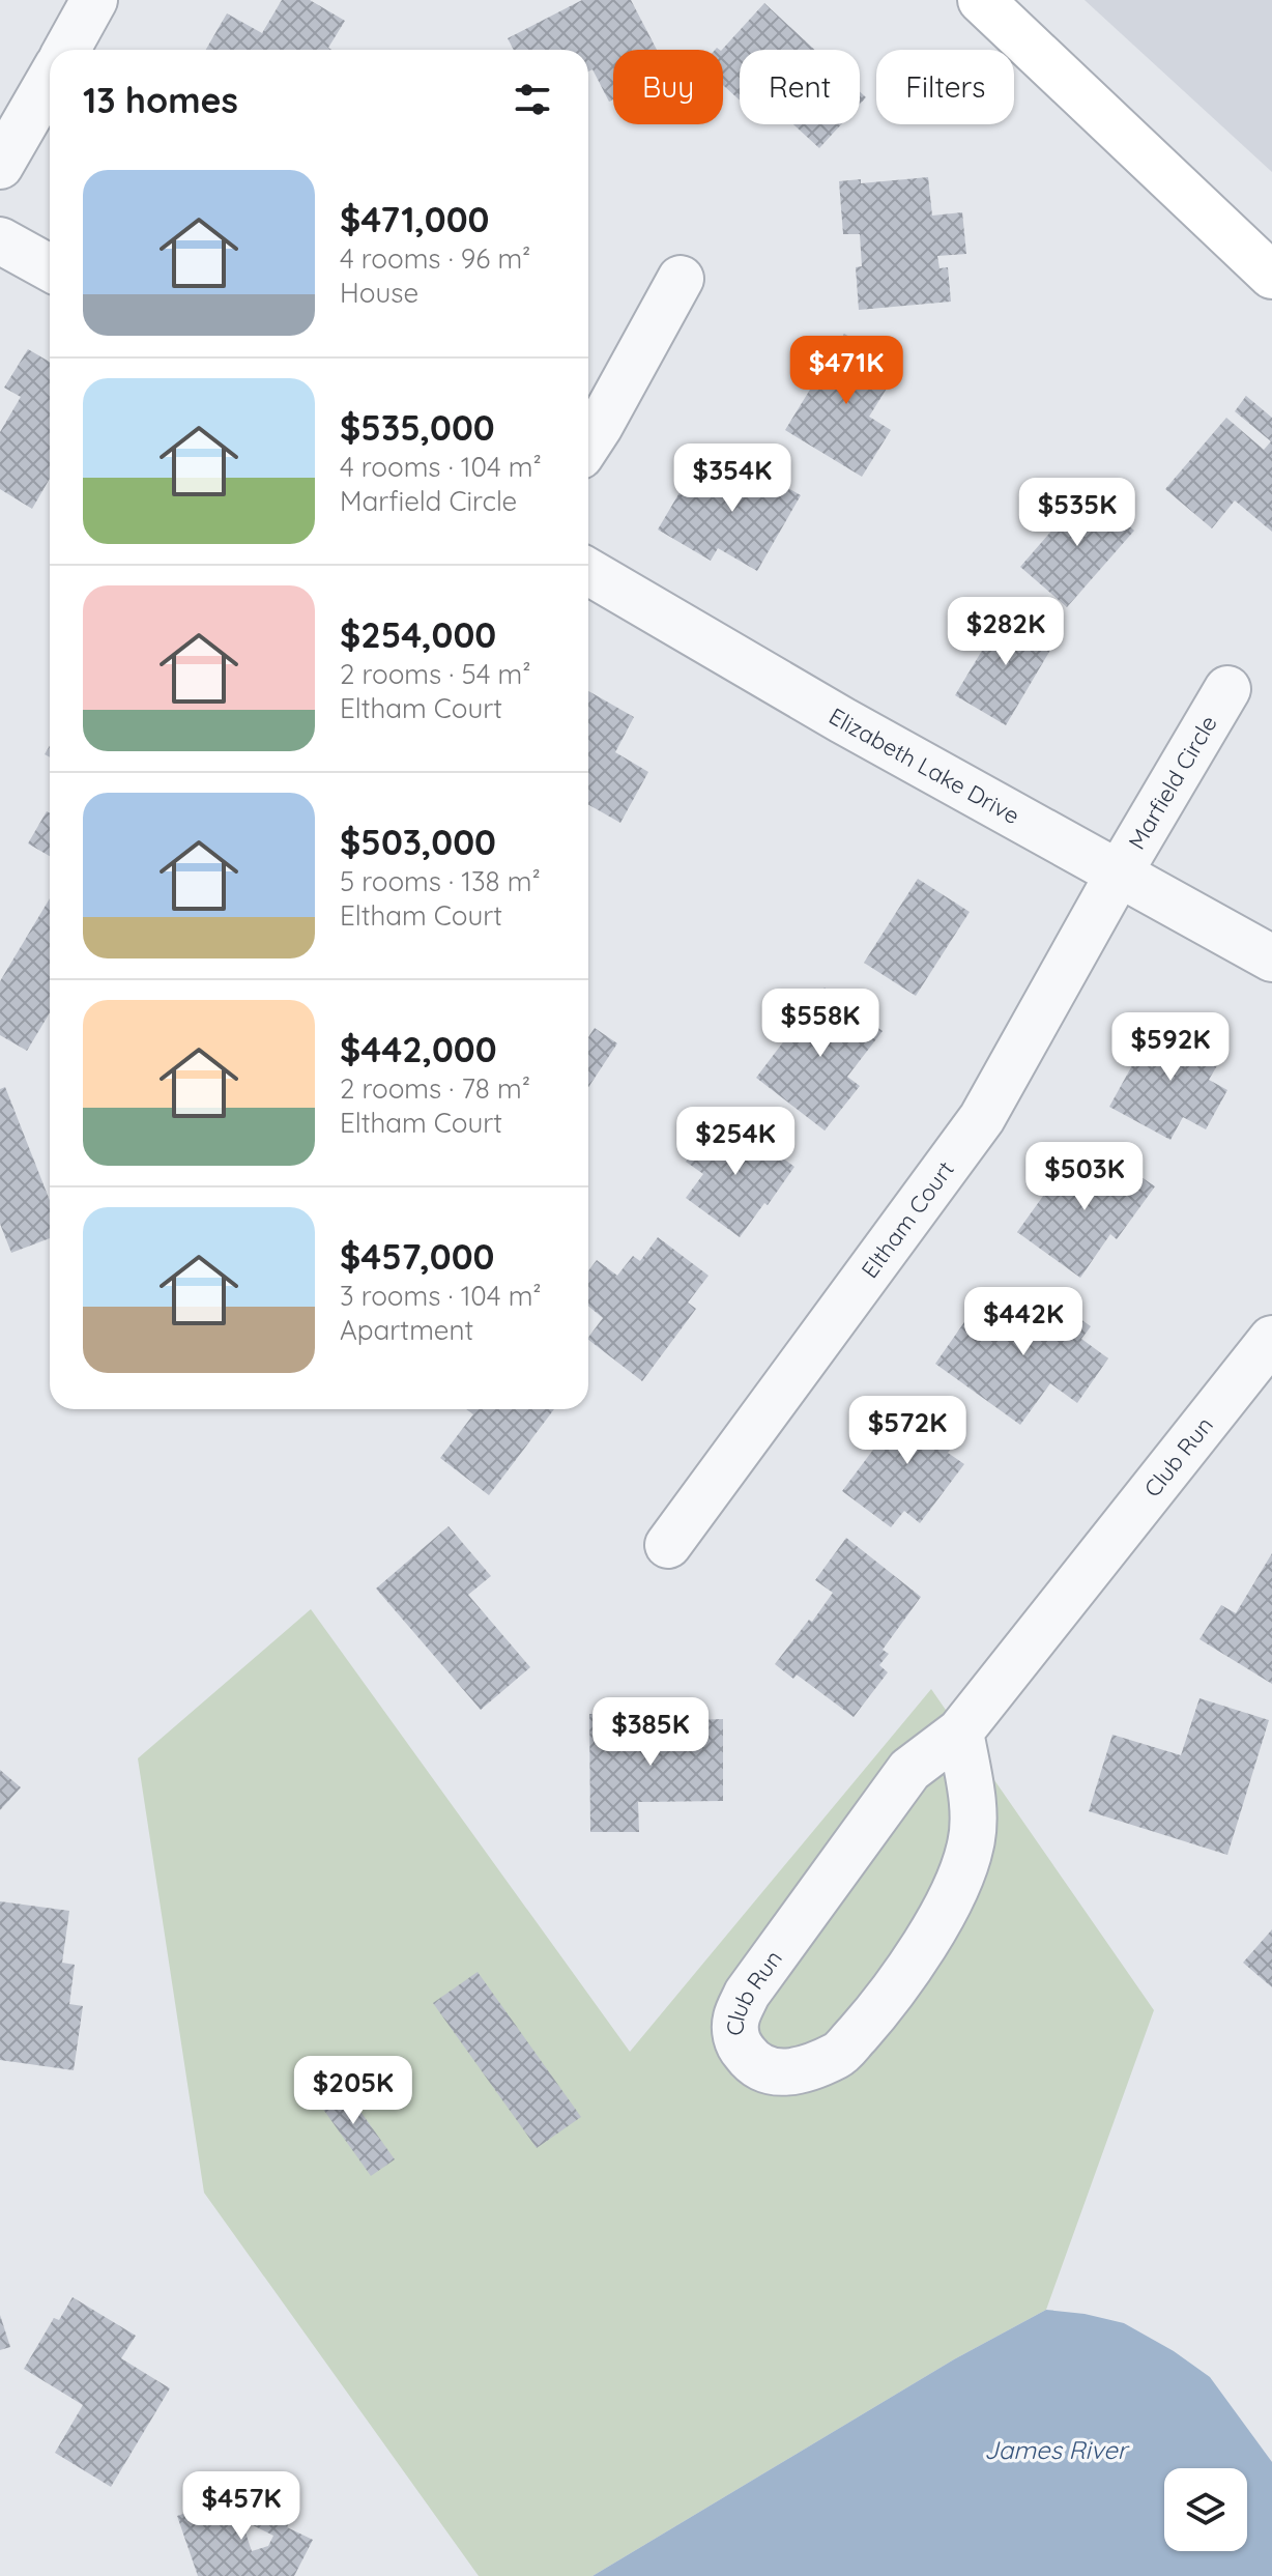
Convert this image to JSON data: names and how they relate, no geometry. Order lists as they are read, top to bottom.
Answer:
{
  "streets": {
    "street": [
      "Elizabeth Lake Drive",
      "Marfield Circle",
      "Eltham Court",
      "Club Run"
    ]
  },
  "crossings": [
    ["Elizabeth Lake Drive", "Marfield Circle"],
    ["Elizabeth Lake Drive", "Eltham Court"],
    ["Marfield Circle", "Eltham Court"]
  ],
  "water": ["James River"],
  "page": {
    "chip": ["Buy", "Rent", "Filters"],
    "heading": "13 homes",
    "list": [
      {
        "name": "$471,000",
        "note": "4 rooms · 96 m² · House"
      },
      {
        "name": "$535,000",
        "note": "4 rooms · 104 m² · Marfield Circle"
      },
      {
        "name": "$254,000",
        "note": "2 rooms · 54 m² · Eltham Court"
      },
      {
        "name": "$503,000",
        "note": "5 rooms · 138 m² · Eltham Court"
      },
      {
        "name": "$442,000",
        "note": "2 rooms · 78 m² · Eltham Court"
      },
      {
        "name": "$457,000",
        "note": "3 rooms · 104 m² · Apartment"
      }
    ],
    "price": [
      "$471K",
      "$354K",
      "$535K",
      "$282K",
      "$558K",
      "$592K",
      "$254K",
      "$503K",
      "$442K",
      "$572K",
      "$385K",
      "$205K",
      "$457K"
    ]
  }
}
